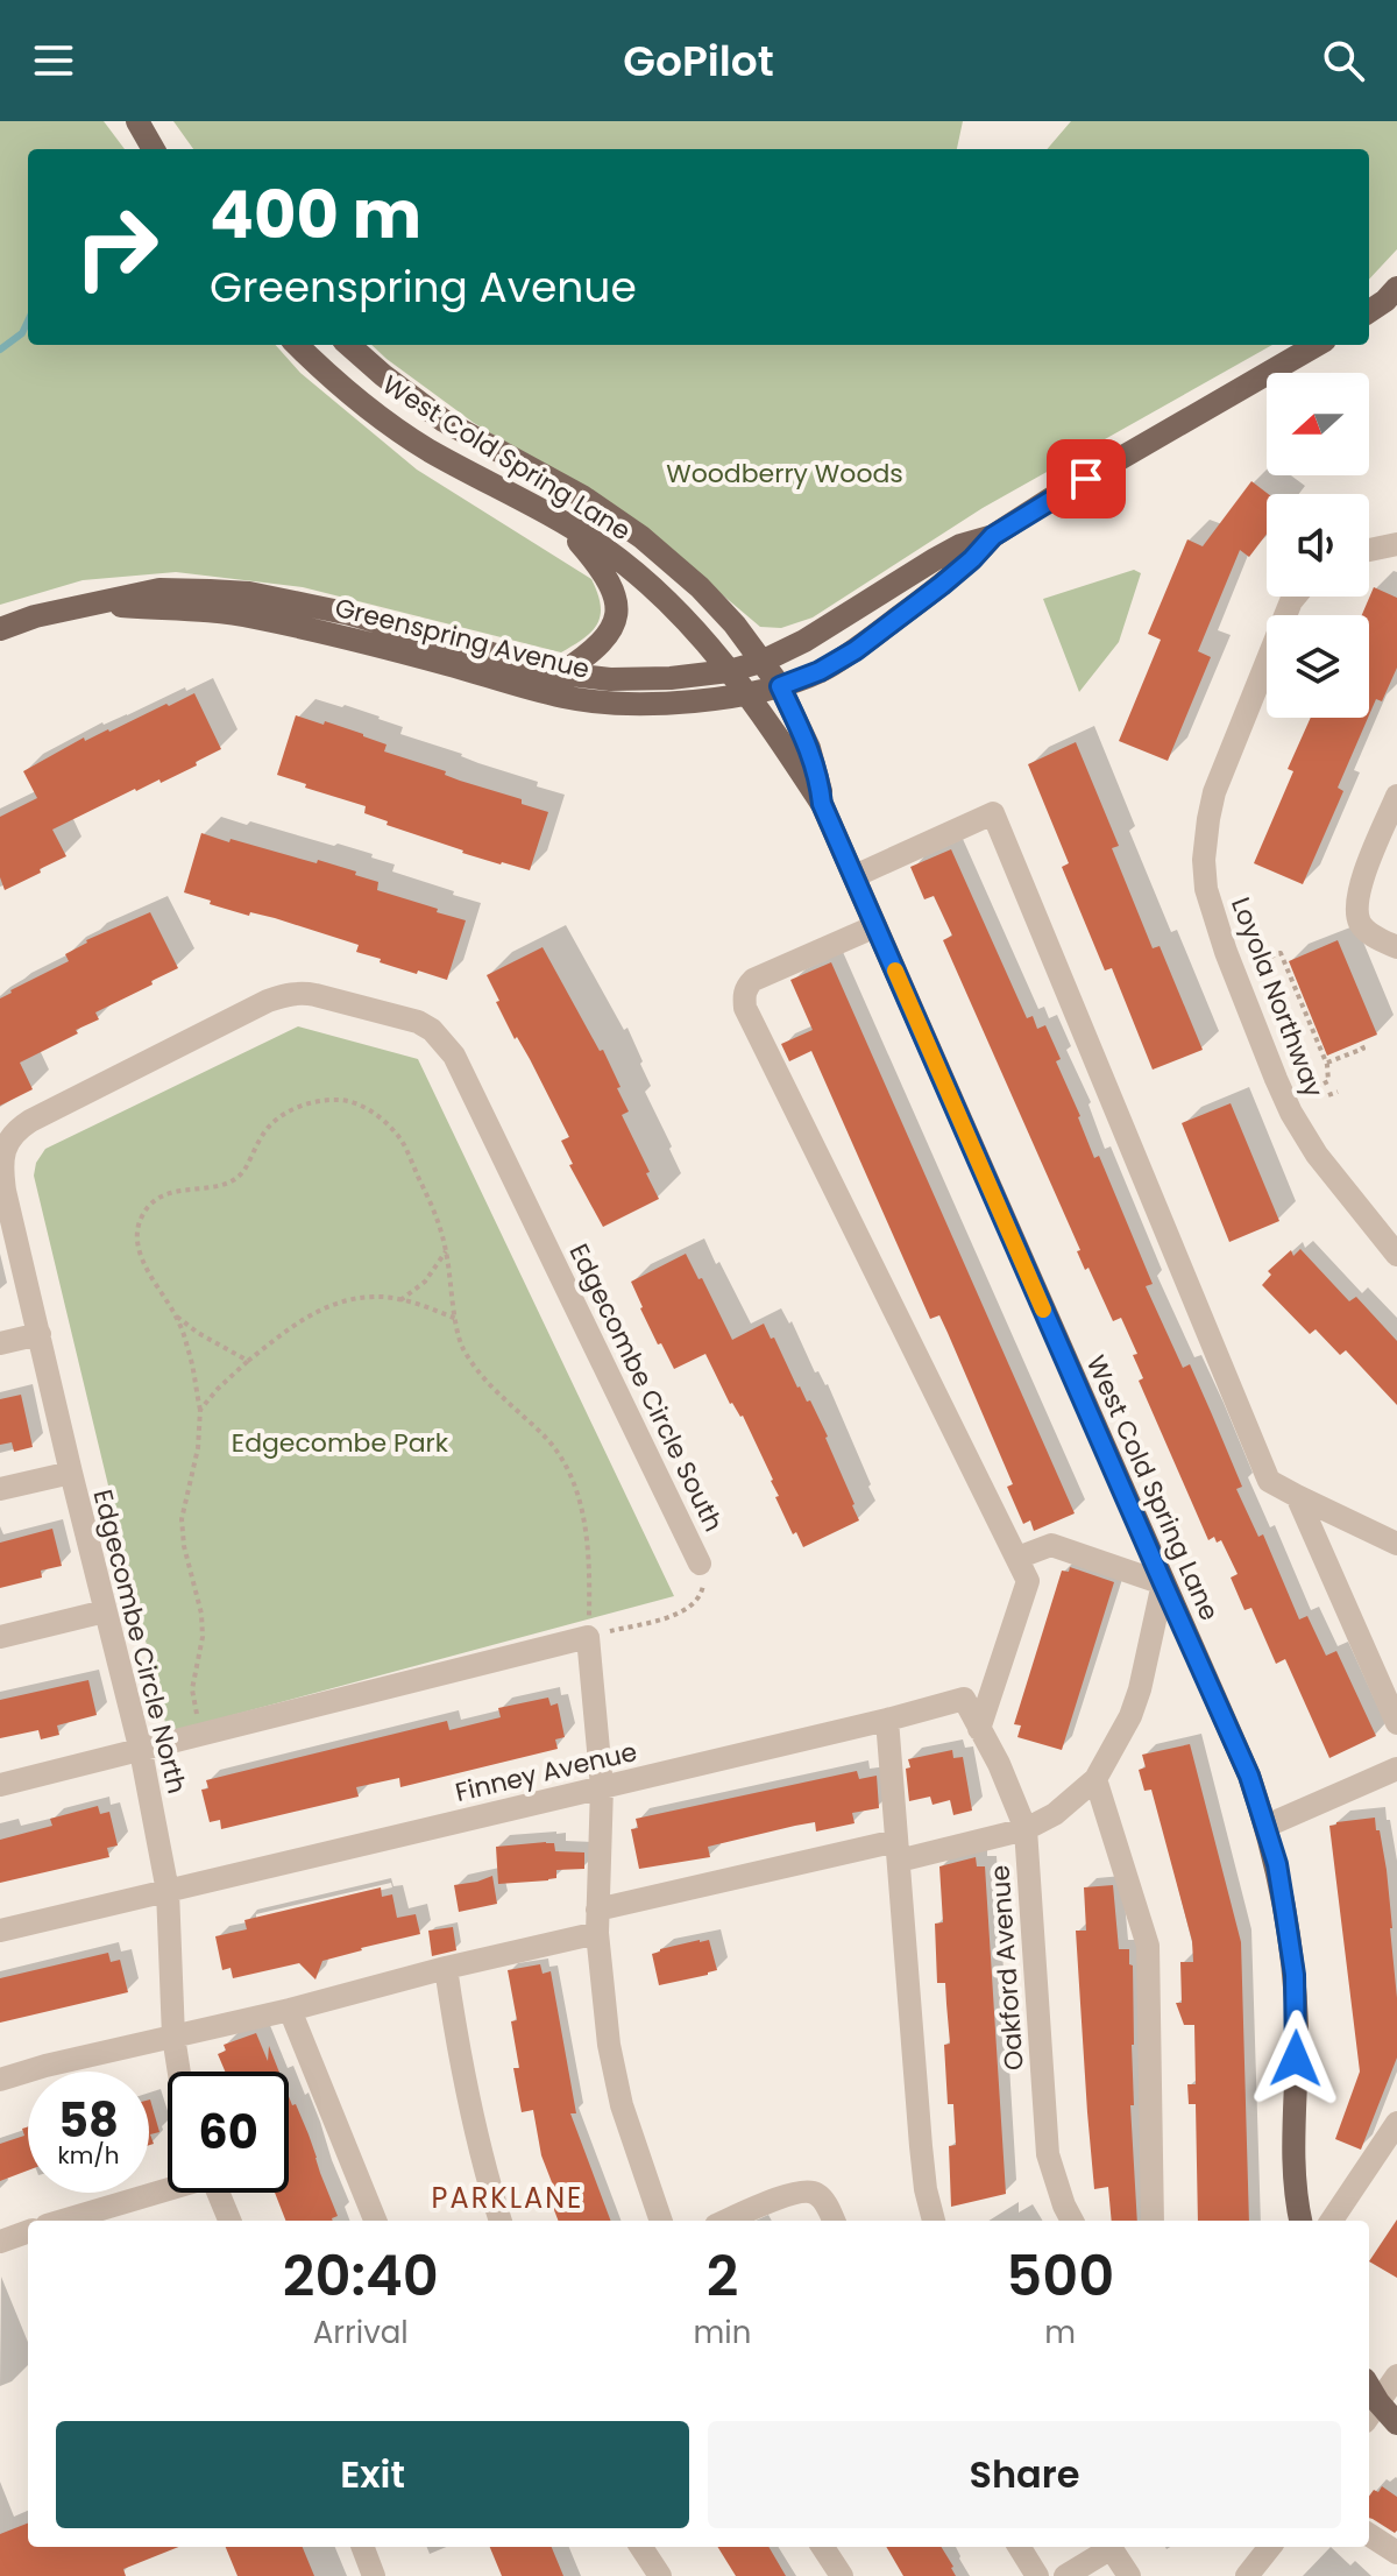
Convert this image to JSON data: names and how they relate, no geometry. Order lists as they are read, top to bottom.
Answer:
{
  "streets": {
    "main road": ["West Cold Spring Lane", "Greenspring Avenue"],
    "street": [
      "Loyola Northway",
      "Edgecombe Circle South",
      "Edgecombe Circle North",
      "Finney Avenue",
      "Oakford Avenue"
    ]
  },
  "crossings": [
    ["West Cold Spring Lane", "Greenspring Avenue"],
    ["West Cold Spring Lane", "Oakford Avenue"],
    ["Edgecombe Circle South", "Edgecombe Circle North"],
    ["Edgecombe Circle North", "Finney Avenue"],
    ["Finney Avenue", "Oakford Avenue"]
  ],
  "districts": ["PARKLANE"],
  "parks": ["Woodberry Woods", "Edgecombe Park"],
  "north": "left",
  "page": {
    "header": "GoPilot",
    "turn": ["400 m", "Greenspring Avenue"],
    "speed": "58 km/h",
    "limit": "60",
    "eta": [
      "20:40",
      "Arrival",
      "2",
      "min",
      "500",
      "m"
    ],
    "buttons": ["Exit", "Share"]
  }
}
